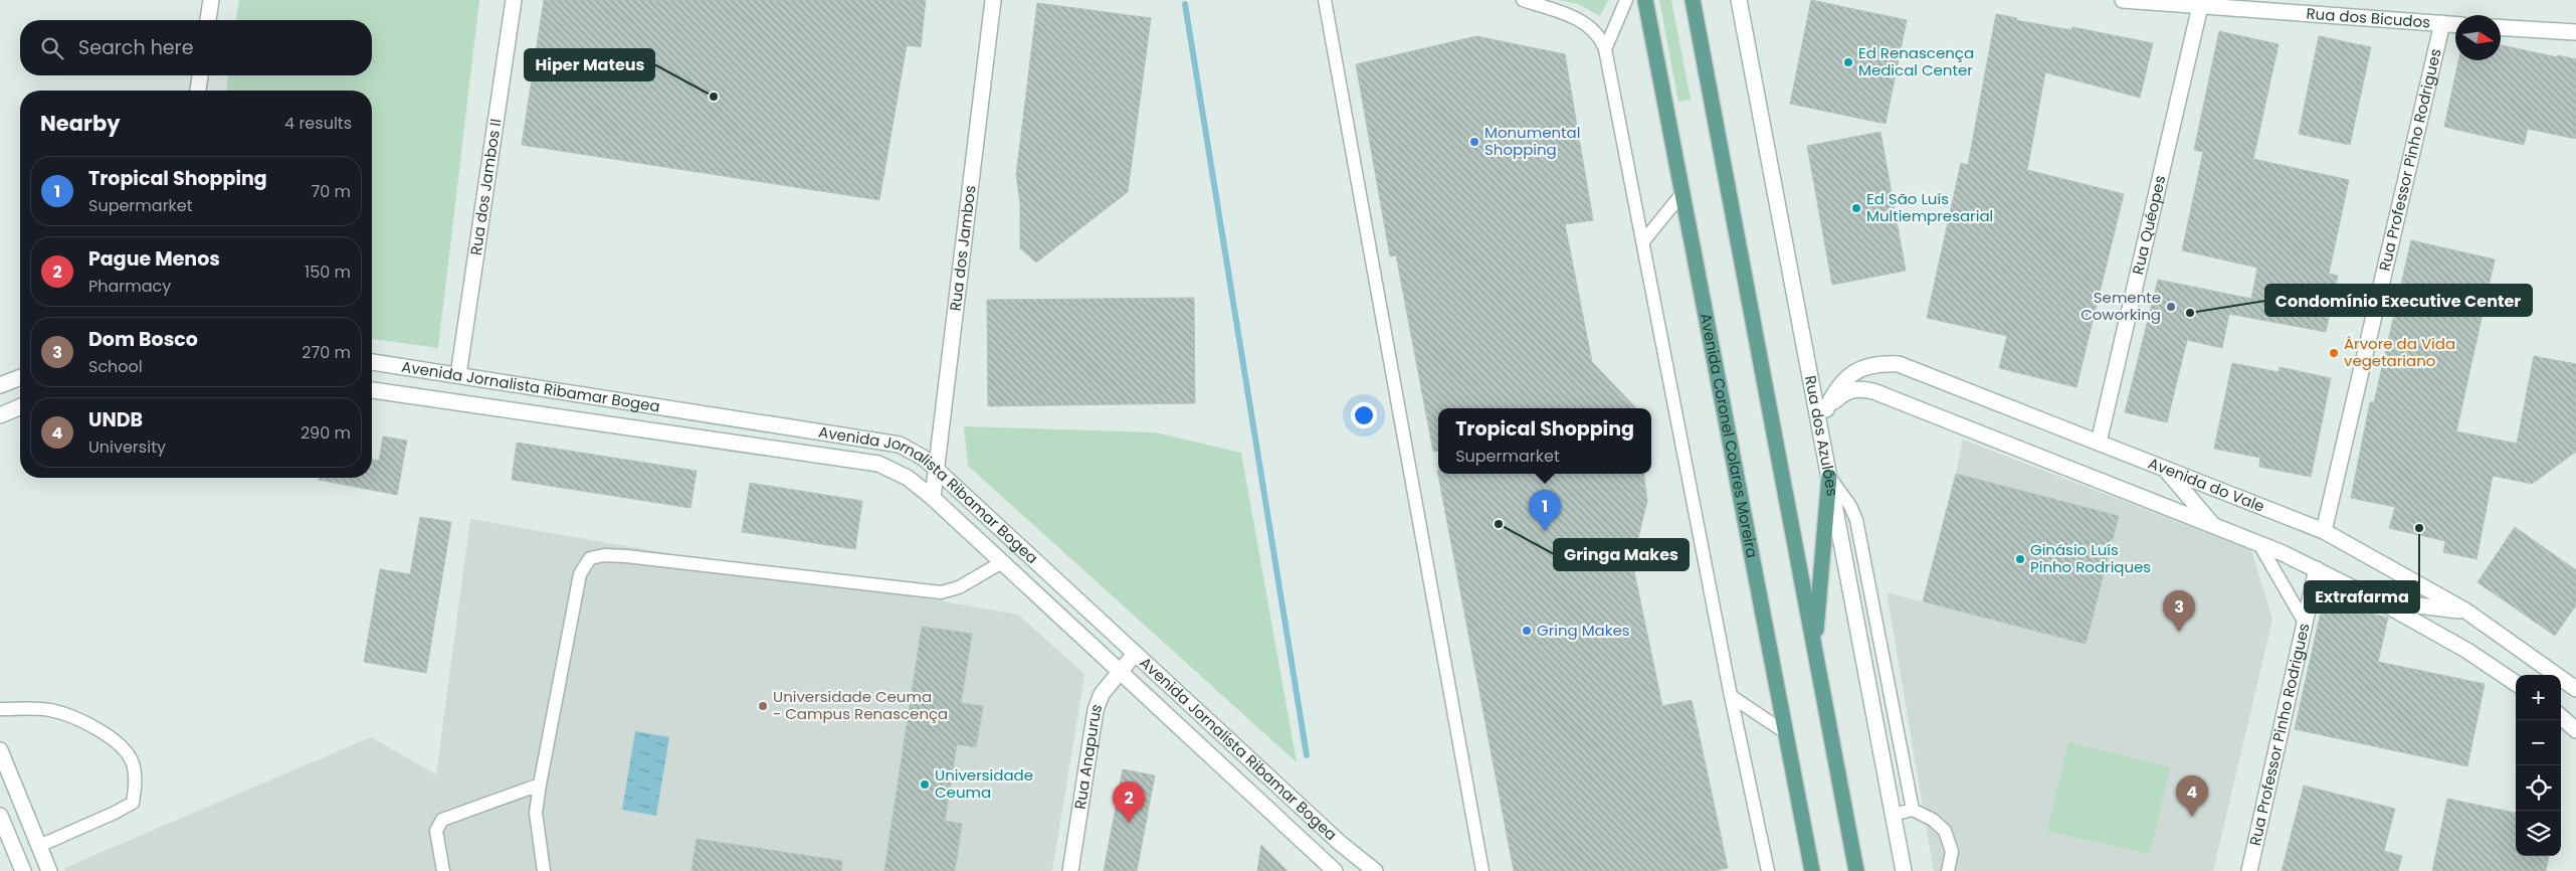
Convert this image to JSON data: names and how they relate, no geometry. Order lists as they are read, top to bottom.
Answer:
{
  "streets": {
    "main road": [
      "Rua dos Bicudos",
      "Rua Professor Pinho Rodrigues",
      "Rua dos Jambos II",
      "Rua Quéopes",
      "Rua dos Jambos",
      "Avenida Jornalista Ribamar Bogea",
      "Avenida Coronel Colares Moreira",
      "Rua dos Azulões",
      "Avenida do Vale",
      "Rua Anapurus"
    ]
  },
  "crossings": [
    ["Rua dos Bicudos", "Rua Professor Pinho Rodrigues"],
    ["Rua dos Bicudos", "Rua Quéopes"],
    ["Rua Professor Pinho Rodrigues", "Avenida do Vale"],
    ["Rua dos Jambos II", "Avenida Jornalista Ribamar Bogea"],
    ["Rua Quéopes", "Avenida do Vale"],
    ["Rua dos Jambos", "Avenida Jornalista Ribamar Bogea"],
    ["Avenida Jornalista Ribamar Bogea", "Rua Anapurus"],
    ["Rua dos Azulões", "Avenida do Vale"]
  ],
  "places": [
    "Ed Renascença Medical Center",
    "Hiper Mateus",
    "Monumental Shopping",
    "Ed São Luís Multiempresarial",
    "Semente Coworking",
    "Condomínio Executive Center",
    "Árvore da Vida vegetariano",
    "Gringa Makes",
    "Extrafarma",
    "Ginásio Luís Pinho Rodriques",
    "Gring Makes",
    "Universidade Ceuma - Campus Renascença",
    "Universidade Ceuma"
  ],
  "north": "right",
  "page": {
    "search": "Search here",
    "heading": ["Nearby", "4 results"],
    "list": [
      {
        "mark": "1",
        "name": "Tropical Shopping",
        "note": "Supermarket",
        "value": "70 m"
      },
      {
        "mark": "2",
        "name": "Pague Menos",
        "note": "Pharmacy",
        "value": "150 m"
      },
      {
        "mark": "3",
        "name": "Dom Bosco",
        "note": "School",
        "value": "270 m"
      },
      {
        "mark": "4",
        "name": "UNDB",
        "note": "University",
        "value": "290 m"
      }
    ],
    "popup": ["Tropical Shopping", "Supermarket"],
    "pins": [
      "1",
      "3",
      "4",
      "2"
    ],
    "map_buttons": ["+", "−"]
  }
}
